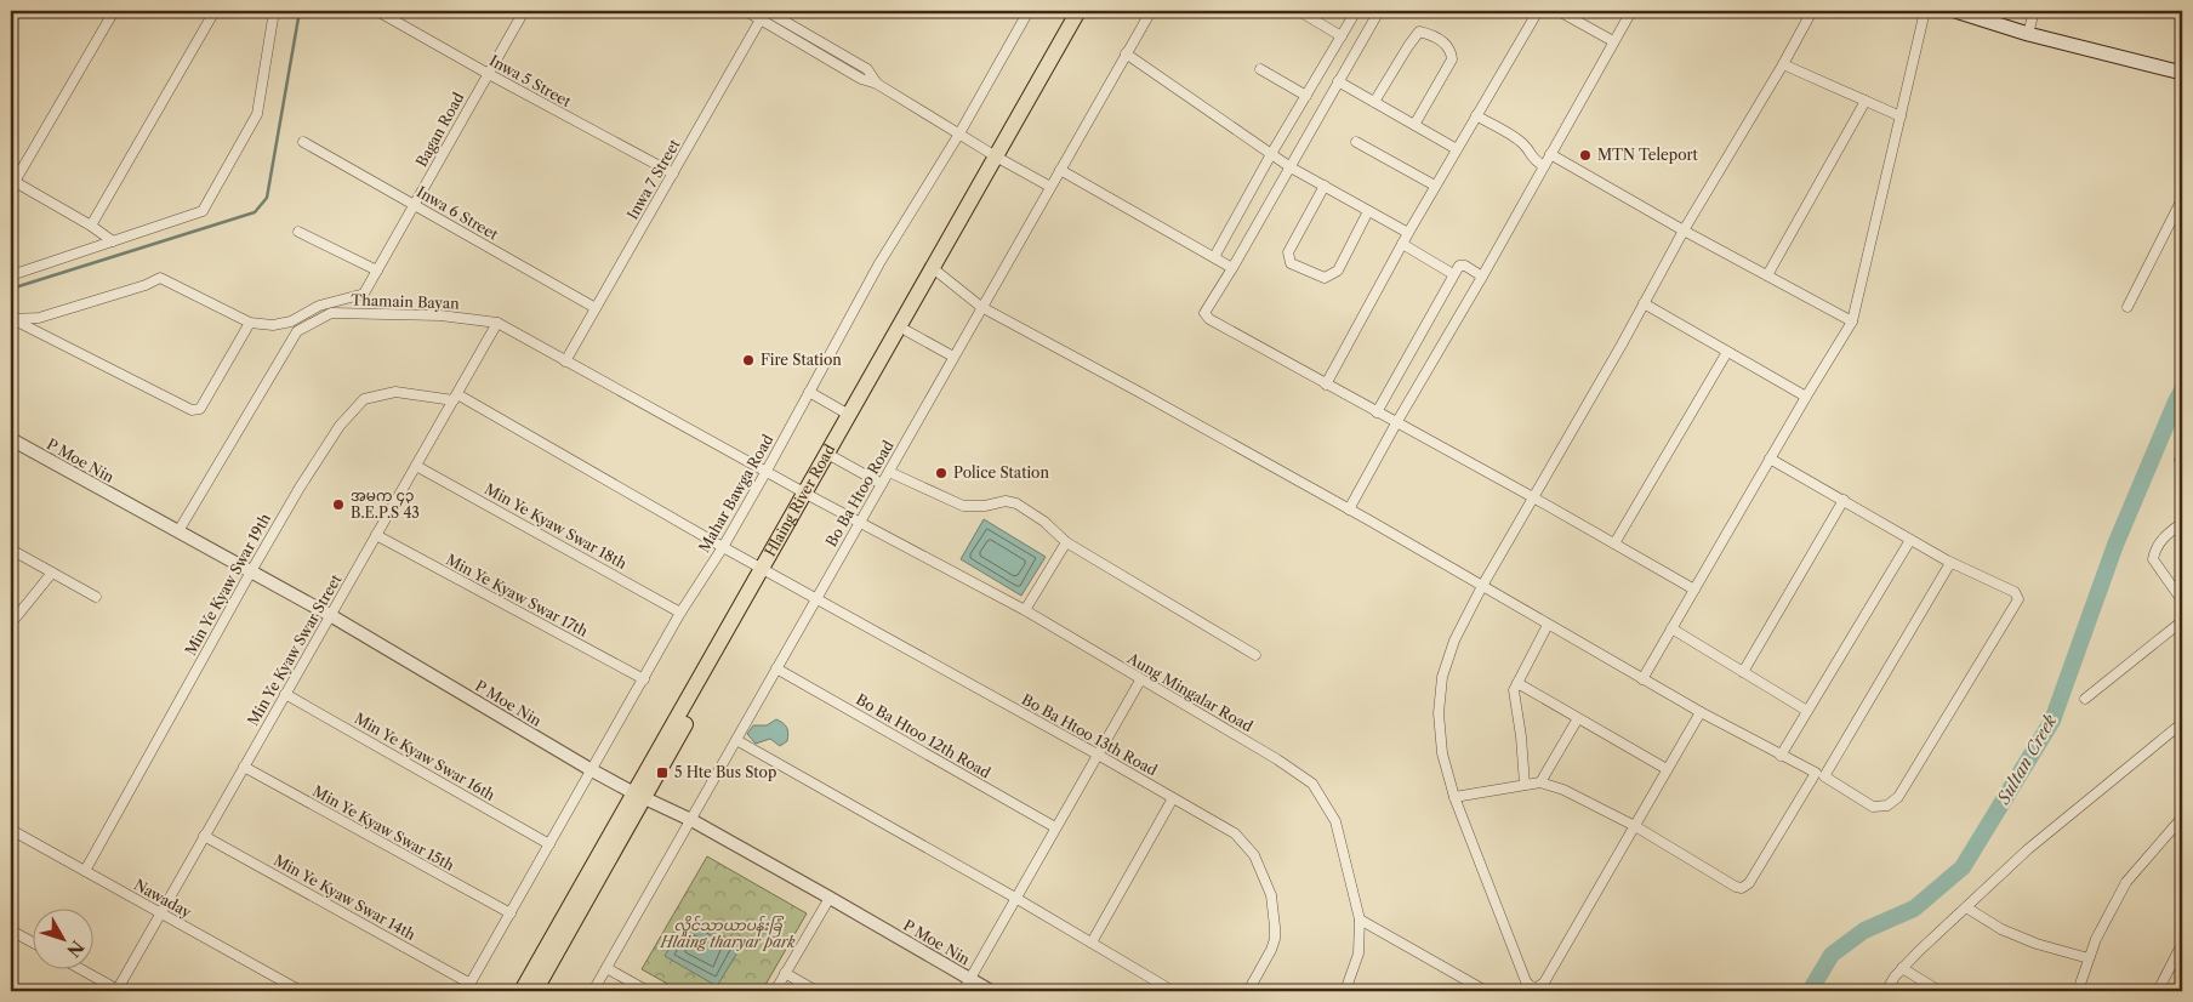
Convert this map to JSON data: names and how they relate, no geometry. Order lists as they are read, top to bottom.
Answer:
{
  "streets": {
    "main road": ["Hlaing River Road"],
    "street": [
      "Inwa 5 Street",
      "Bagan Road",
      "Inwa 7 Street",
      "Inwa 6 Street",
      "Thamain Bayan",
      "P Moe Nin",
      "Mahar Bawga Road",
      "Bo Ba Htoo Road",
      "Min Ye Kyaw Swar 18th",
      "Min Ye Kyaw Swar 19th",
      "Min Ye Kyaw Swar 17th",
      "Min Ye Kyaw Swar Street",
      "Aung Mingalar Road",
      "Bo Ba Htoo 13th Road",
      "Bo Ba Htoo 12th Road",
      "Min Ye Kyaw Swar 16th",
      "Min Ye Kyaw Swar 15th",
      "Min Ye Kyaw Swar 14th",
      "Nawaday"
    ]
  },
  "crossings": [
    ["Inwa 5 Street", "Bagan Road"],
    ["Inwa 5 Street", "Inwa 7 Street"],
    ["Bagan Road", "Inwa 6 Street"],
    ["Inwa 7 Street", "Inwa 6 Street"],
    ["Inwa 7 Street", "Thamain Bayan"],
    ["Thamain Bayan", "P Moe Nin"],
    ["Thamain Bayan", "Mahar Bawga Road"],
    ["Thamain Bayan", "Bo Ba Htoo Road"],
    ["Thamain Bayan", "Hlaing River Road"],
    ["Thamain Bayan", "Min Ye Kyaw Swar Street"],
    ["Thamain Bayan", "Aung Mingalar Road"],
    ["P Moe Nin", "Mahar Bawga Road"],
    ["P Moe Nin", "Bo Ba Htoo Road"],
    ["P Moe Nin", "Hlaing River Road"],
    ["P Moe Nin", "Min Ye Kyaw Swar 19th"],
    ["P Moe Nin", "Min Ye Kyaw Swar Street"],
    ["Mahar Bawga Road", "Min Ye Kyaw Swar 18th"],
    ["Mahar Bawga Road", "Min Ye Kyaw Swar 19th"],
    ["Mahar Bawga Road", "Min Ye Kyaw Swar 17th"],
    ["Mahar Bawga Road", "Min Ye Kyaw Swar 16th"],
    ["Mahar Bawga Road", "Min Ye Kyaw Swar 15th"],
    ["Mahar Bawga Road", "Min Ye Kyaw Swar 14th"],
    ["Bo Ba Htoo Road", "Aung Mingalar Road"],
    ["Bo Ba Htoo Road", "Bo Ba Htoo 13th Road"],
    ["Bo Ba Htoo Road", "Bo Ba Htoo 12th Road"],
    ["Hlaing River Road", "Min Ye Kyaw Swar 19th"],
    ["Hlaing River Road", "Bo Ba Htoo 13th Road"],
    ["Min Ye Kyaw Swar 18th", "Min Ye Kyaw Swar Street"],
    ["Min Ye Kyaw Swar 19th", "Min Ye Kyaw Swar Street"],
    ["Min Ye Kyaw Swar 19th", "Bo Ba Htoo 13th Road"],
    ["Min Ye Kyaw Swar 19th", "Nawaday"],
    ["Min Ye Kyaw Swar 17th", "Min Ye Kyaw Swar Street"],
    ["Min Ye Kyaw Swar Street", "Min Ye Kyaw Swar 16th"],
    ["Min Ye Kyaw Swar Street", "Min Ye Kyaw Swar 15th"],
    ["Min Ye Kyaw Swar Street", "Min Ye Kyaw Swar 14th"],
    ["Min Ye Kyaw Swar Street", "Nawaday"]
  ],
  "water": ["Sultan Creek"],
  "parks": ["လှိုင်သာယာပန်းခြံ Hlaing tharyar park"],
  "places": {
    "other": [
      "MTN Teleport",
      "Fire Station",
      "Police Station",
      "အမက ၄၃ B.E.P.S 43"
    ],
    "transit": ["5 Hte Bus Stop"]
  },
  "north": "bottom right"
}
